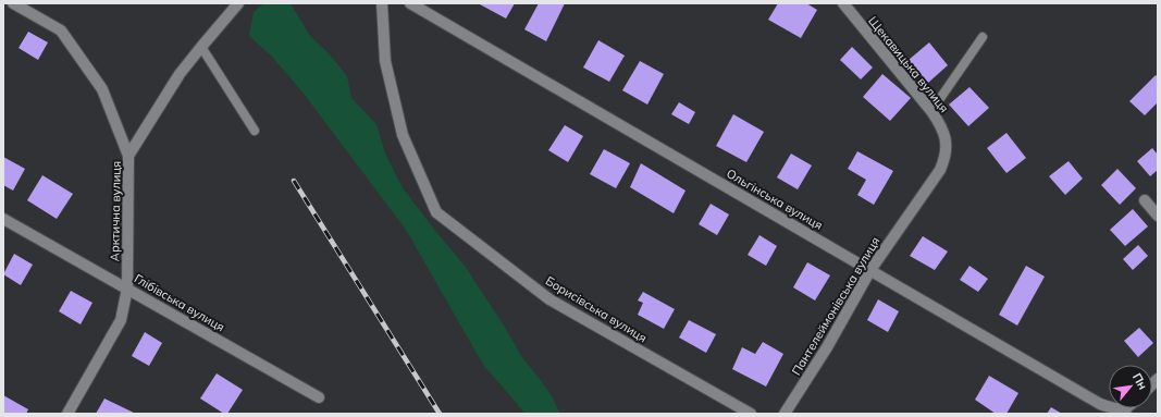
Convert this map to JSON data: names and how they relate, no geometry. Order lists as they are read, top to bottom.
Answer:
{
  "streets": {
    "street": [
      "Щекавицька вулиця",
      "Ольгінська вулиця",
      "Арктична вулиця",
      "Глібівська вулиця",
      "Пантелеймонівська вулиця",
      "Борисівська вулиця"
    ]
  },
  "crossings": [
    ["Щекавицька вулиця", "Пантелеймонівська вулиця"],
    ["Ольгінська вулиця", "Пантелеймонівська вулиця"],
    ["Арктична вулиця", "Глібівська вулиця"]
  ],
  "north": "top right"
}
